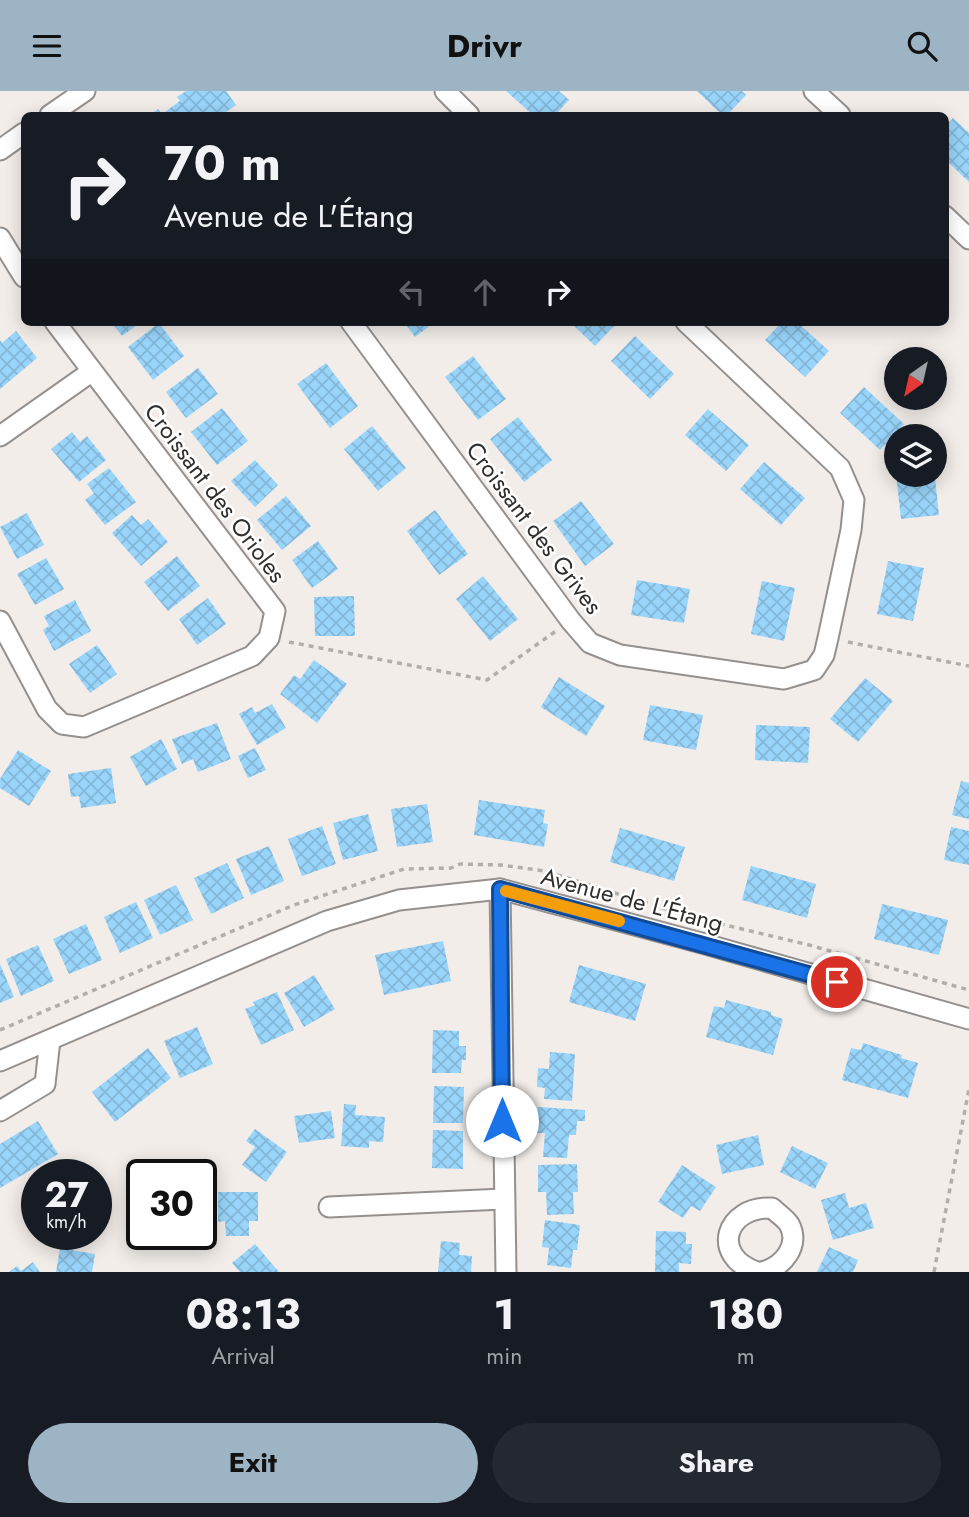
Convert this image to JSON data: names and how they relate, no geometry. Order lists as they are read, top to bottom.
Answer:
{
  "streets": {
    "street": ["Croissant des Orioles", "Croissant des Grives", "Avenue de L'Étang"]
  },
  "north": "bottom left",
  "page": {
    "header": "Drivr",
    "turn": ["70 m", "Avenue de L'Étang"],
    "speed": "27 km/h",
    "limit": "30",
    "eta": [
      "08:13",
      "Arrival",
      "1",
      "min",
      "180",
      "m"
    ],
    "buttons": ["Exit", "Share"]
  }
}
